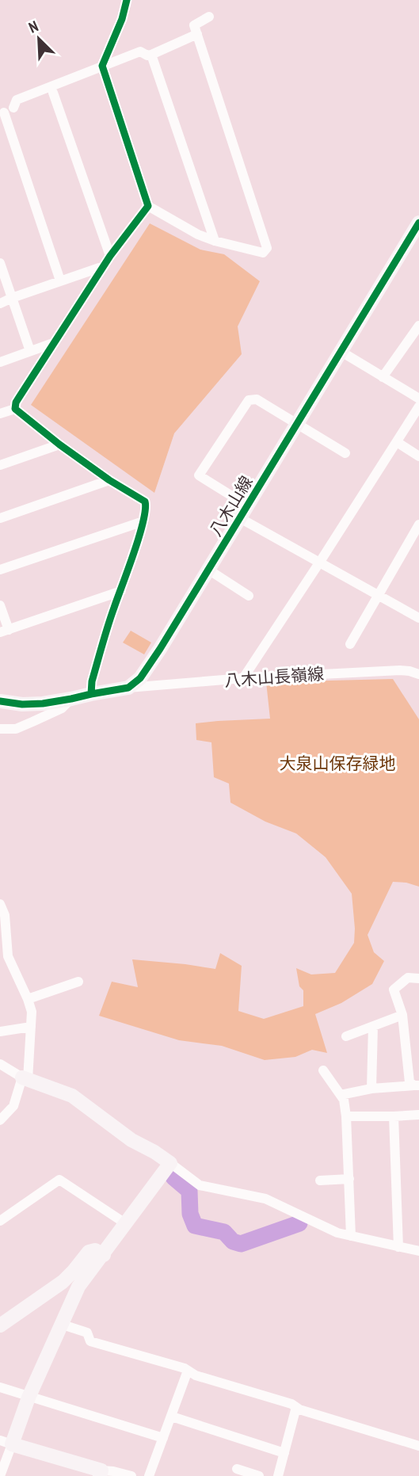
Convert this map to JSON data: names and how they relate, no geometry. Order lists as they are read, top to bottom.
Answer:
{
  "streets": {
    "street": ["八木山線", "八木山長嶺線"]
  },
  "crossings": [
    ["八木山線", "八木山長嶺線"]
  ],
  "parks": ["大泉山保存緑地"],
  "north": "top left"
}
